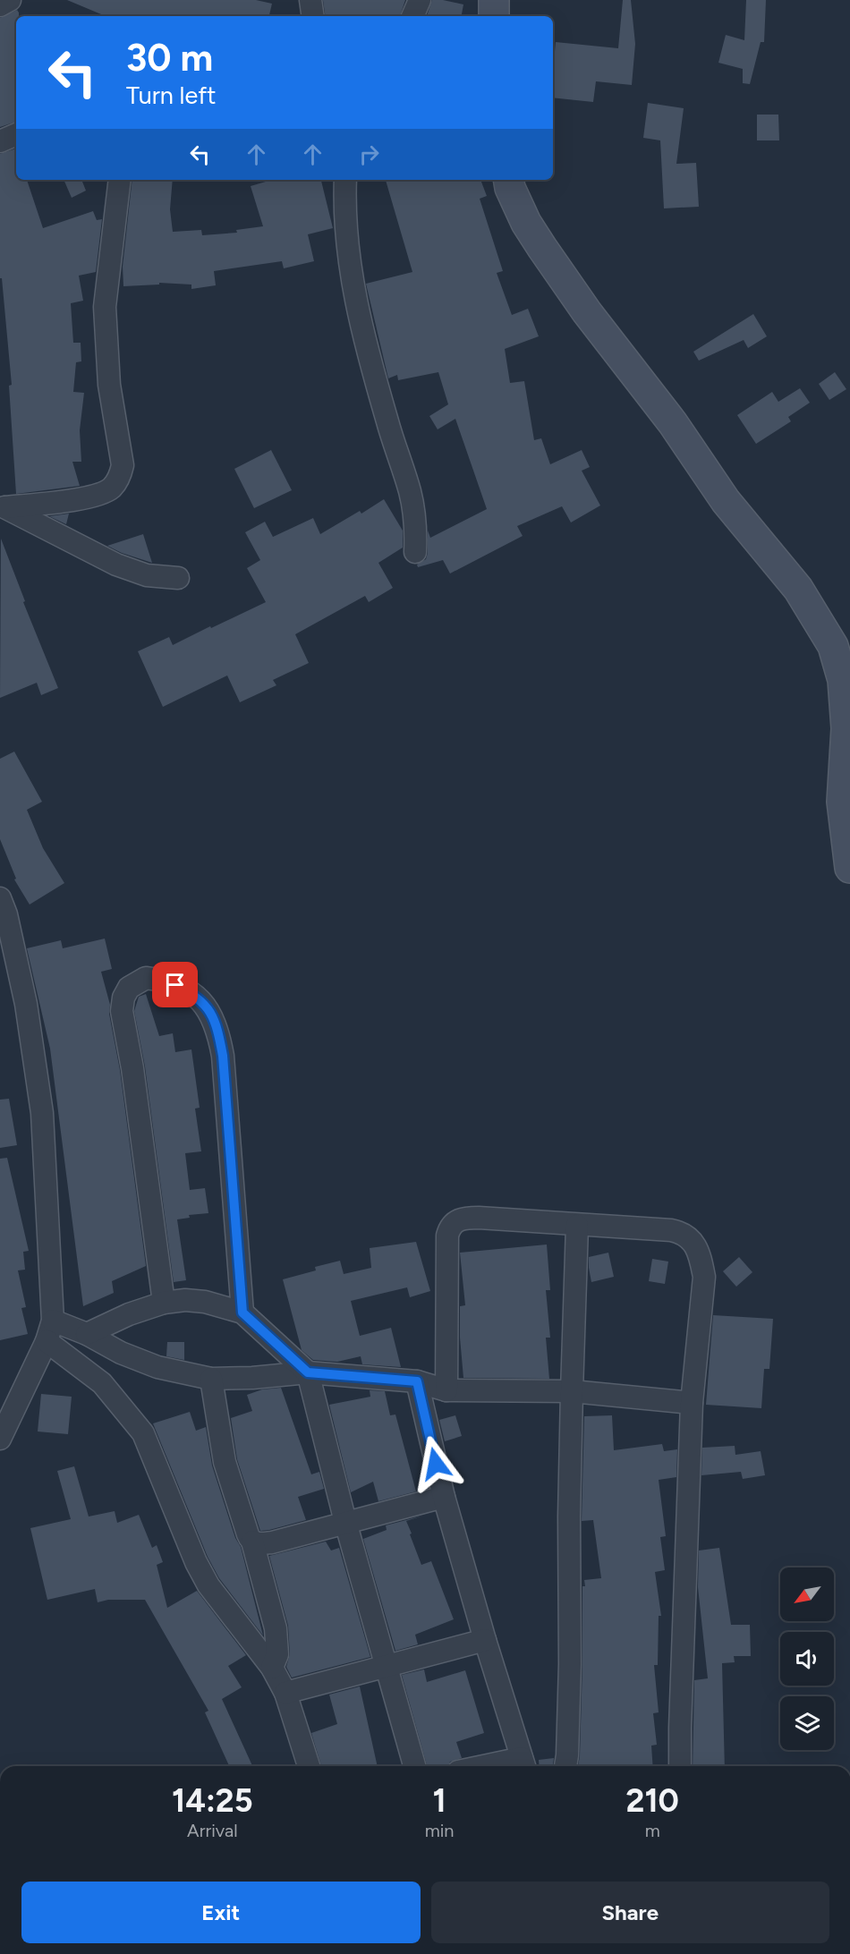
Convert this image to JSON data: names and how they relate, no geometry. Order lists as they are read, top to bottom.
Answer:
{
  "north": "bottom left",
  "page": {
    "turn": ["30 m", "Turn left"],
    "eta": [
      "14:25",
      "Arrival",
      "1",
      "min",
      "210",
      "m"
    ],
    "buttons": ["Exit", "Share"]
  }
}
